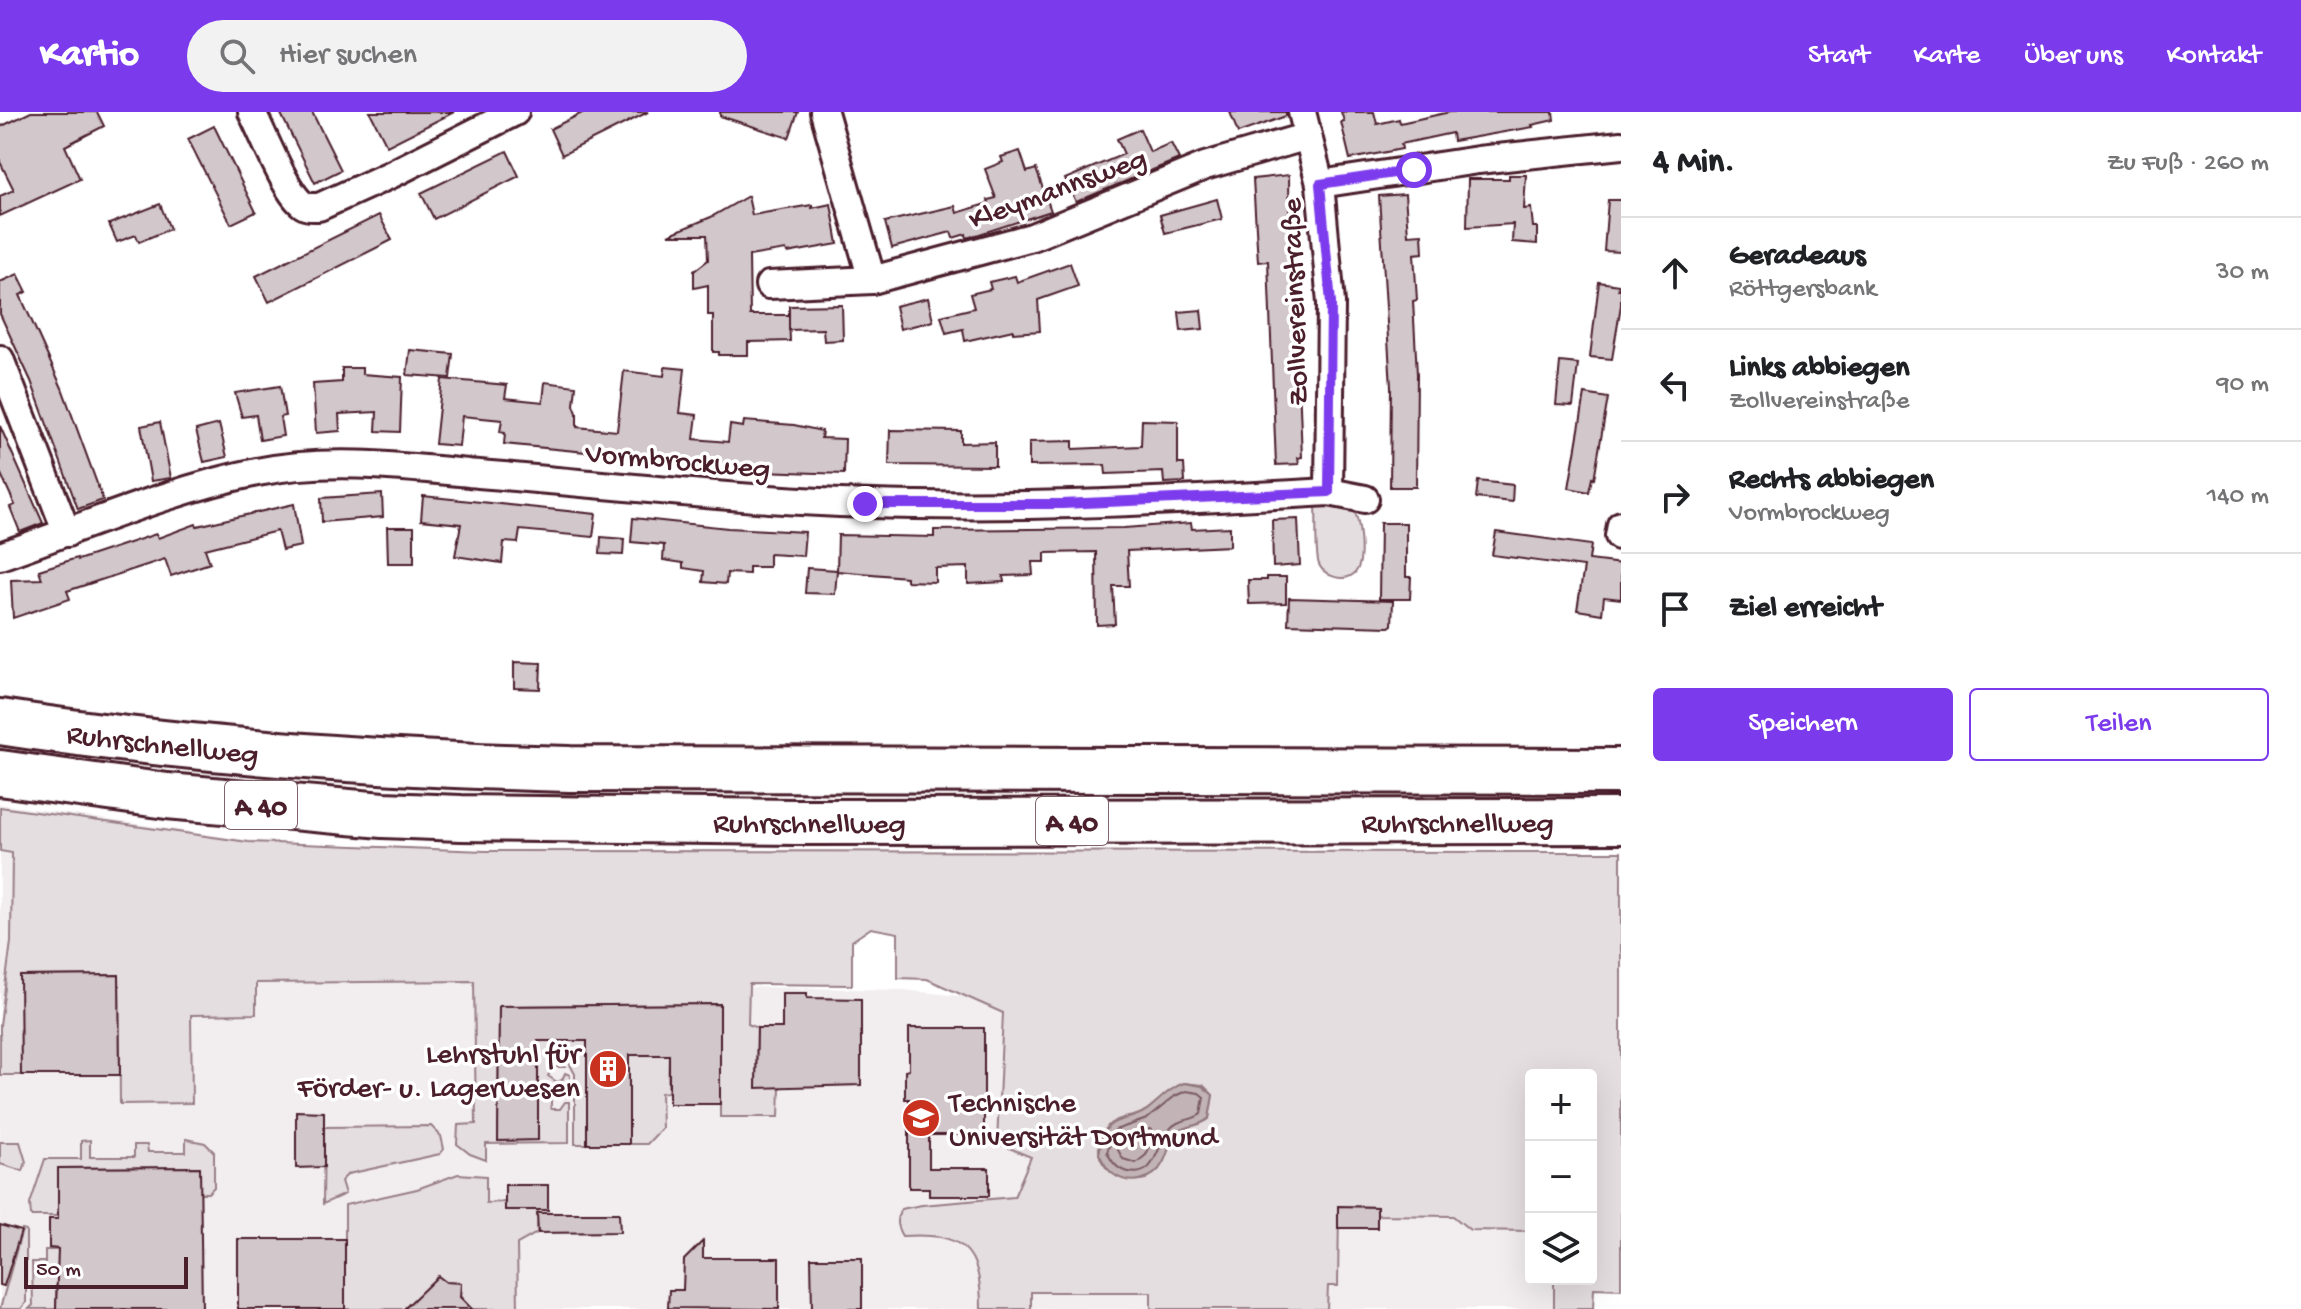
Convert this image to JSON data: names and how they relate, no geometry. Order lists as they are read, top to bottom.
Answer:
{
  "streets": {
    "highway": ["Ruhrschnellweg", "A 40"],
    "street": ["Kleymannsweg", "Zollvereinstraße", "Vormbrockweg"]
  },
  "crossings": [
    ["Kleymannsweg", "Zollvereinstraße"],
    ["Zollvereinstraße", "Vormbrockweg"]
  ],
  "places": {
    "building": ["Lehrstuhl für Förder- u. Lagerwesen"],
    "school or university": ["Technische Universität Dortmund"]
  },
  "scale_bar": "50 m",
  "page": {
    "header": "Kartio",
    "search": "Hier suchen",
    "nav": [
      "Start",
      "Karte",
      "Über uns",
      "Kontakt"
    ],
    "heading": ["4 Min.", "Zu Fuß · 260 m"],
    "list": [
      ["Geradeaus", "Röttgersbank", "30 m"],
      ["Links abbiegen", "Zollvereinstraße", "90 m"],
      ["Rechts abbiegen", "Vormbrockweg", "140 m"],
      "Ziel erreicht"
    ],
    "buttons": ["Speichern", "Teilen"],
    "map_buttons": ["+", "−"],
    "scale": "50 m"
  }
}
